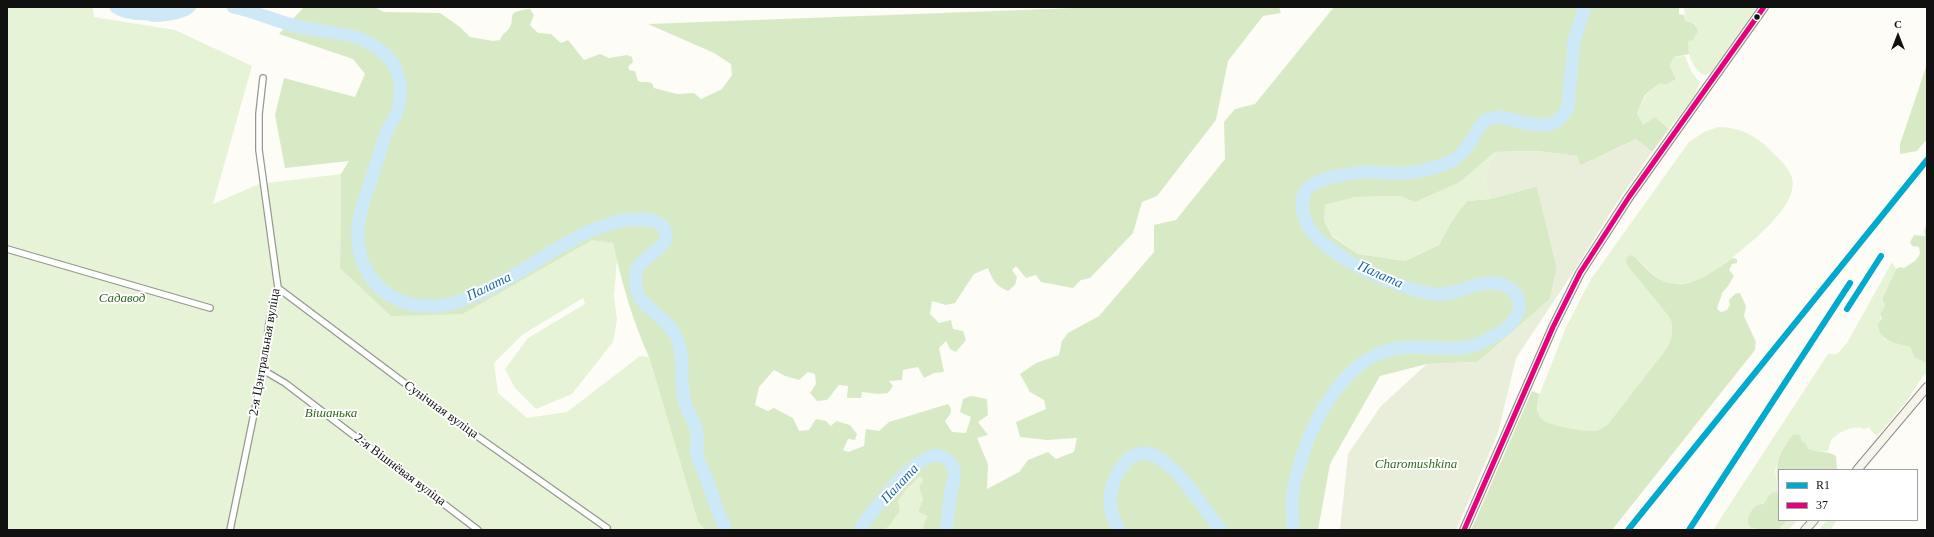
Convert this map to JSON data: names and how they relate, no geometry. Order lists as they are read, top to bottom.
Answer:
{
  "streets": {
    "street": ["2-я Цэнтральная вуліца", "Сунічная вуліца", "2-я Вішнёвая вуліца"]
  },
  "crossings": [
    ["2-я Цэнтральная вуліца", "Сунічная вуліца"],
    ["2-я Цэнтральная вуліца", "2-я Вішнёвая вуліца"]
  ],
  "water": ["Палата"],
  "parks": ["Садавод", "Вішанька", "Charomushkina"],
  "lines": ["transit line 37", "transit line R1"],
  "legend": ["R1", "37"],
  "north": "top"
}
